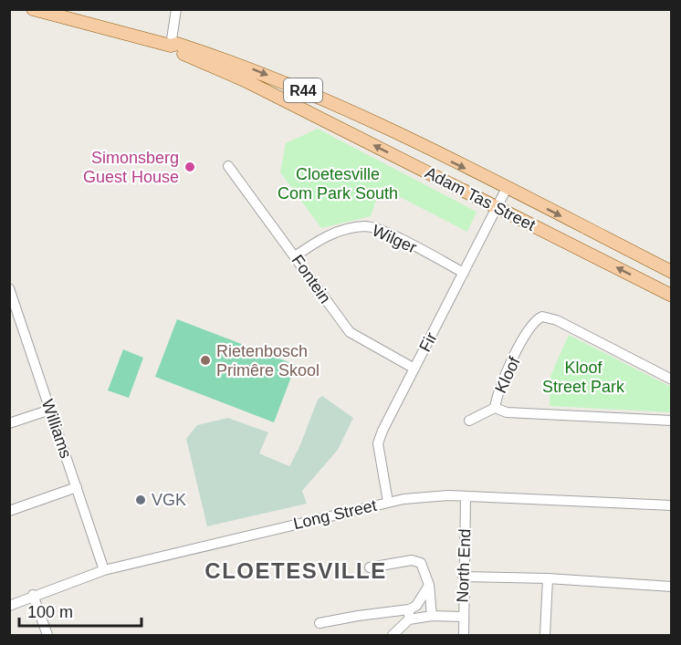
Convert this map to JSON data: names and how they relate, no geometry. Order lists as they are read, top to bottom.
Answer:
{
  "streets": {
    "main road": ["R44", "Adam Tas Street"],
    "street": [
      "Wilger",
      "Fontein",
      "Fir",
      "Kloof",
      "Williams",
      "Long Street",
      "North End"
    ]
  },
  "crossings": [
    ["Adam Tas Street", "Fir"],
    ["Wilger", "Fontein"],
    ["Wilger", "Fir"],
    ["Fontein", "Fir"],
    ["Fir", "Long Street"],
    ["Williams", "Long Street"],
    ["Long Street", "North End"]
  ],
  "districts": ["CLOETESVILLE"],
  "parks": ["Cloetesville Com Park South", "Kloof Street Park"],
  "places": ["Simonsberg Guest House", "Rietenbosch Primêre Skool", "VGK"],
  "scale_bar": "100 m"
}
